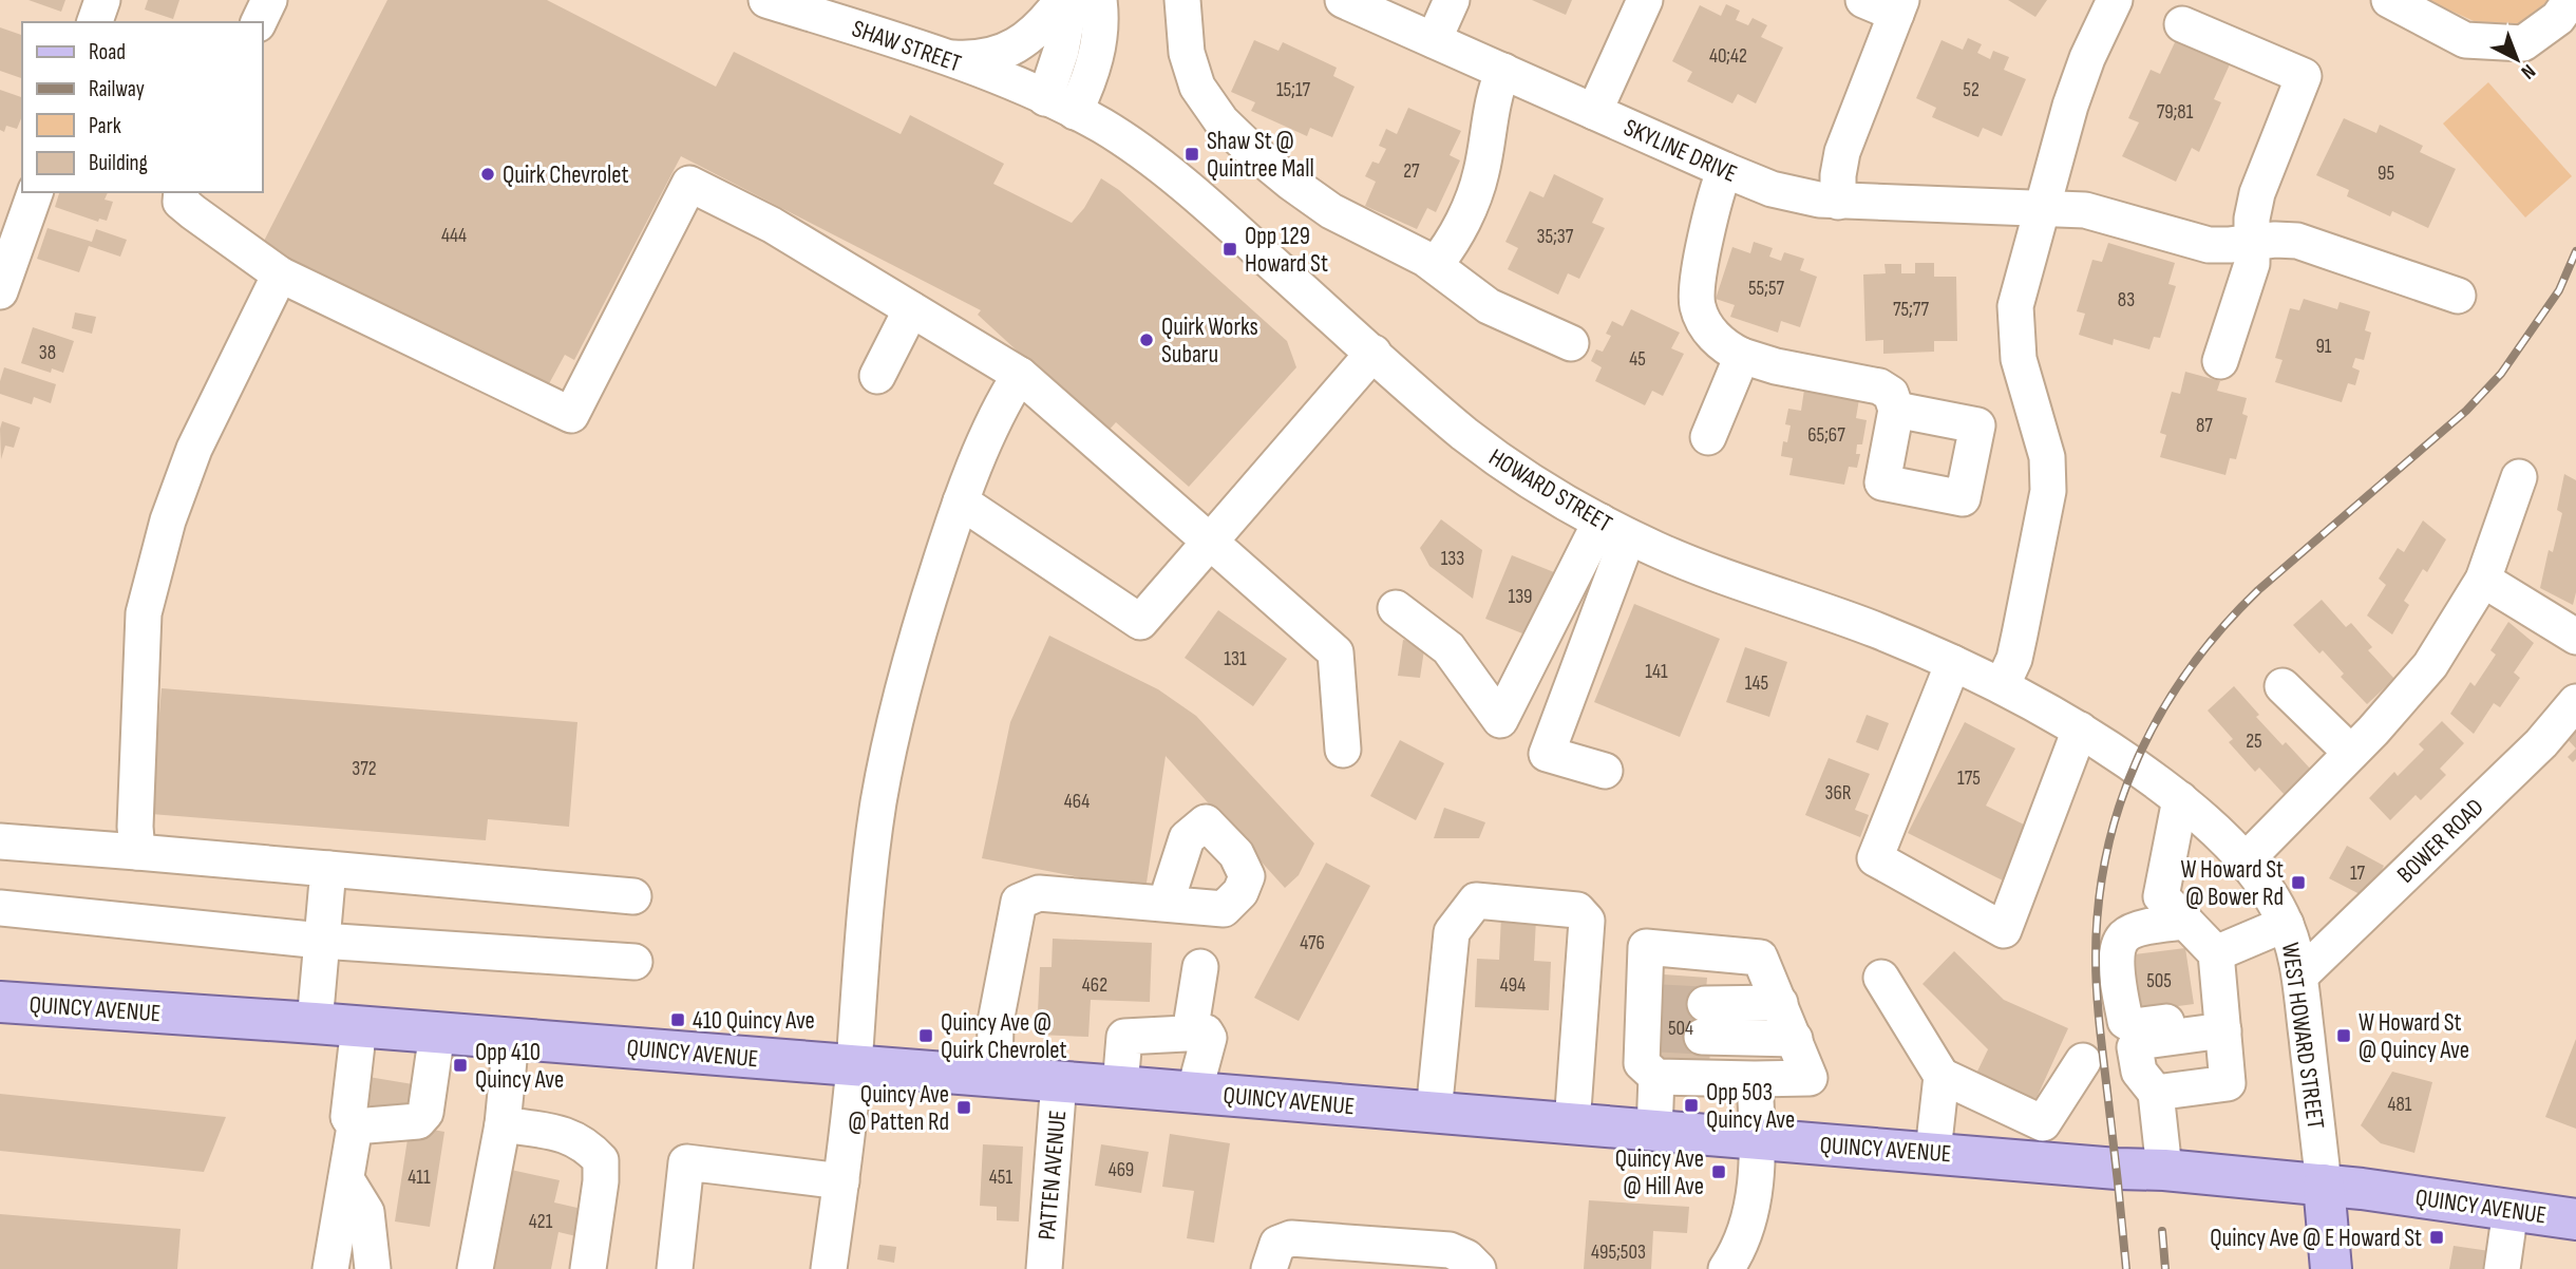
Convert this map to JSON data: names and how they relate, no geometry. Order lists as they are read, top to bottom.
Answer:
{
  "streets": {
    "main road": ["QUINCY AVENUE"],
    "street": [
      "SHAW STREET",
      "SKYLINE DRIVE",
      "HOWARD STREET",
      "BOWER ROAD",
      "WEST HOWARD STREET",
      "PATTEN AVENUE"
    ]
  },
  "crossings": [
    ["SHAW STREET", "HOWARD STREET"],
    ["HOWARD STREET", "WEST HOWARD STREET"],
    ["BOWER ROAD", "WEST HOWARD STREET"],
    ["QUINCY AVENUE", "WEST HOWARD STREET"],
    ["QUINCY AVENUE", "PATTEN AVENUE"]
  ],
  "places": {
    "transit": [
      "Shaw St @ Quintree Mall",
      "Opp 129 Howard St",
      "W Howard St @ Bower Rd",
      "410 Quincy Ave",
      "Quincy Ave @ Quirk Chevrolet",
      "W Howard St @ Quincy Ave",
      "Opp 410 Quincy Ave",
      "Opp 503 Quincy Ave",
      "Quincy Ave @ Patten Rd",
      "Quincy Ave @ Hill Ave",
      "Quincy Ave @ E Howard St"
    ],
    "other": ["Quirk Chevrolet", "Quirk Works Subaru"]
  },
  "house_numbers": [
    "40;42",
    "15;17",
    "52",
    "79;81",
    "27",
    "95",
    "444",
    "35;37",
    "55;57",
    "83",
    "75;77",
    "91",
    "38",
    "45",
    "87",
    "65;67",
    "133",
    "139",
    "131",
    "141",
    "145",
    "25",
    "372",
    "175",
    "36R",
    "464",
    "17",
    "476",
    "505",
    "462",
    "494",
    "504",
    "481",
    "469",
    "411",
    "451",
    "421",
    "495;503"
  ],
  "legend": [
    "Road",
    "Railway",
    "Park",
    "Building"
  ],
  "north": "bottom right"
}
